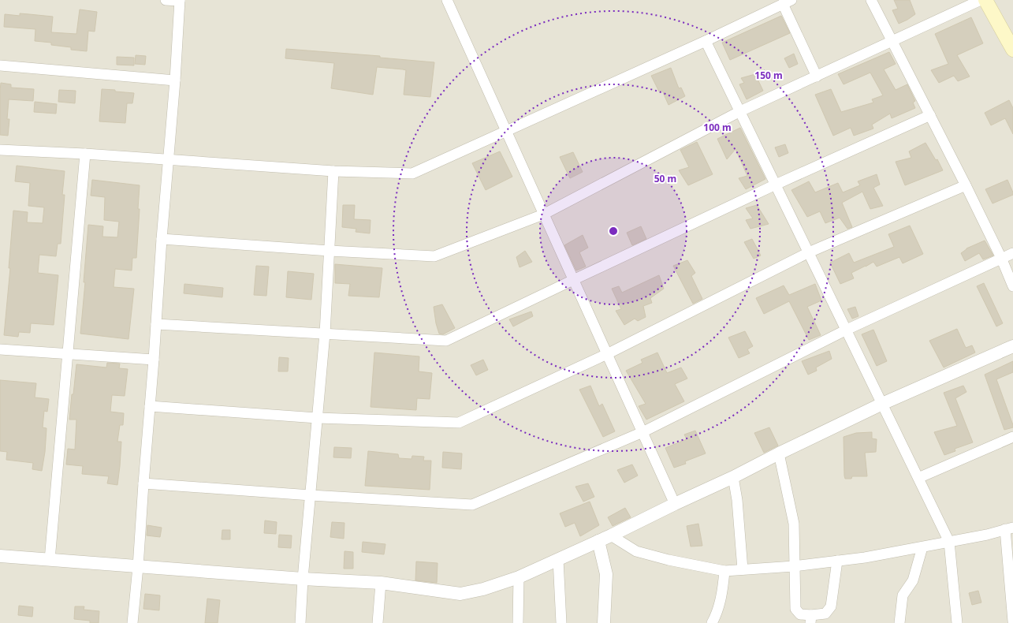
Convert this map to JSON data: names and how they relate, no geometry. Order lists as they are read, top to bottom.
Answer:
{
  "rings": ["150 m", "100 m", "50 m"]
}
